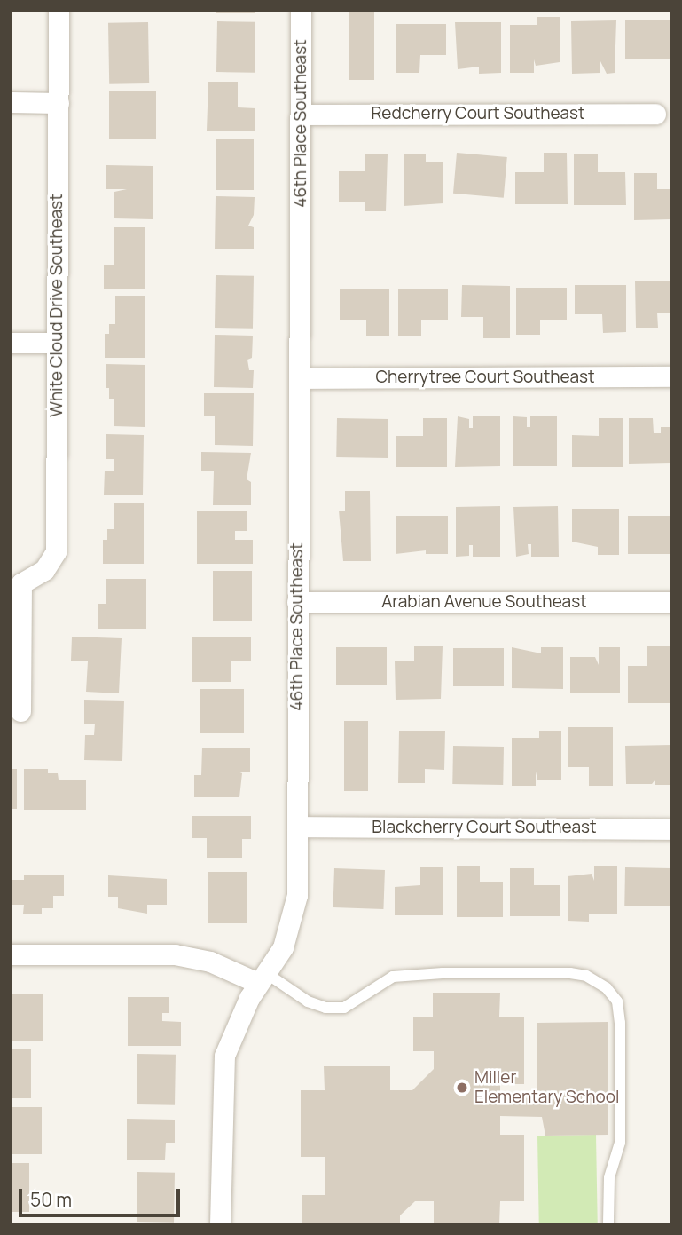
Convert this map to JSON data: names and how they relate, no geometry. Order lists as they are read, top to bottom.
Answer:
{
  "streets": {
    "street": [
      "Redcherry Court Southeast",
      "46th Place Southeast",
      "White Cloud Drive Southeast",
      "Cherrytree Court Southeast",
      "Arabian Avenue Southeast",
      "Blackcherry Court Southeast"
    ]
  },
  "crossings": [
    ["Redcherry Court Southeast", "46th Place Southeast"],
    ["46th Place Southeast", "Cherrytree Court Southeast"],
    ["46th Place Southeast", "Arabian Avenue Southeast"],
    ["46th Place Southeast", "Blackcherry Court Southeast"]
  ],
  "places": ["Miller Elementary School"],
  "scale_bar": "50 m"
}
